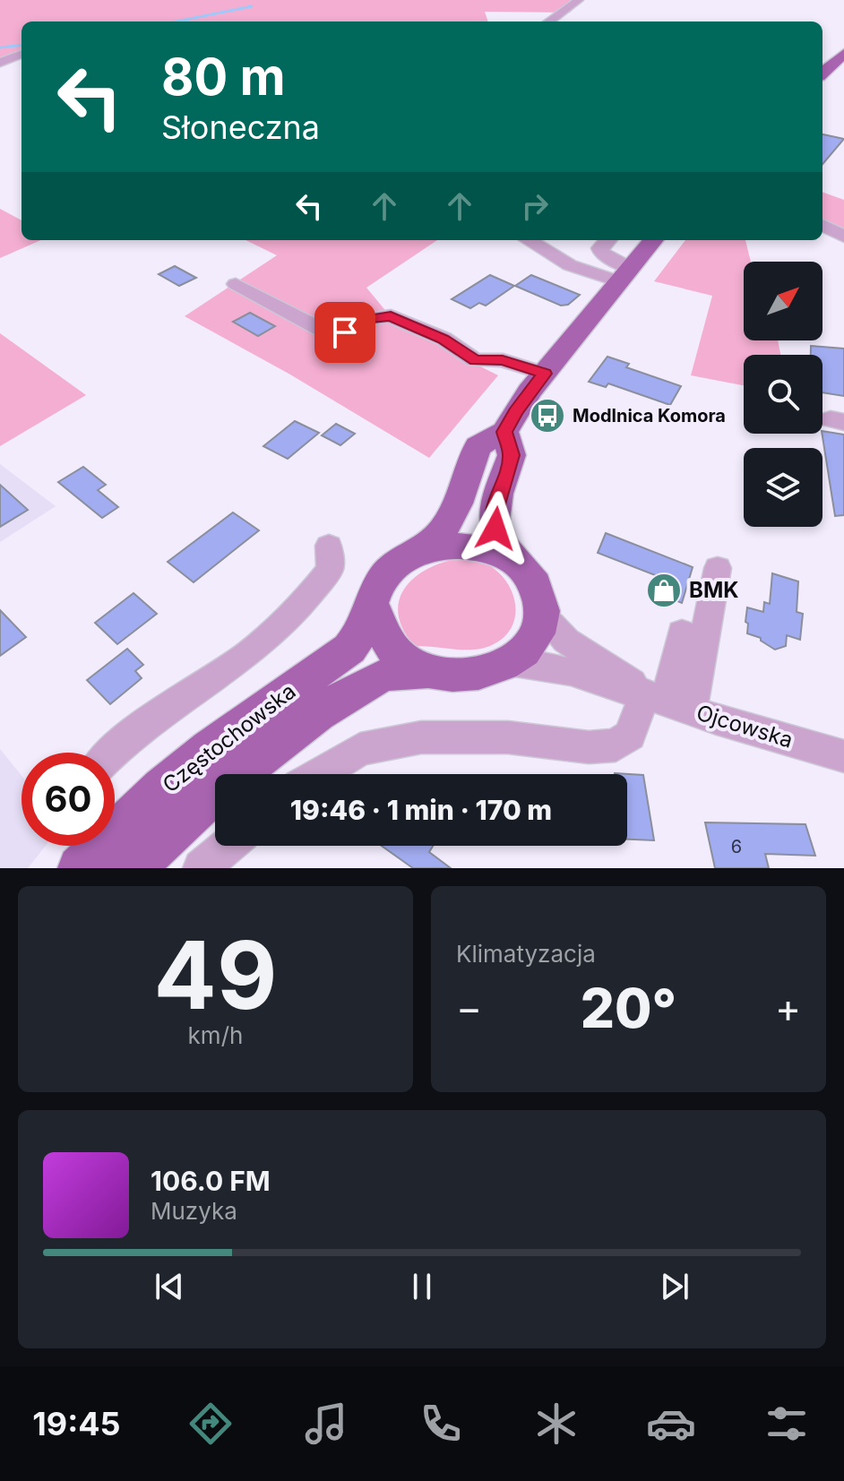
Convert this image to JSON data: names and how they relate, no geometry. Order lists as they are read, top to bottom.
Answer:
{
  "streets": {
    "main road": ["Częstochowska"],
    "street": ["Ojcowska"]
  },
  "crossings": [
    ["Ojcowska", "Częstochowska"]
  ],
  "places": {
    "bus stop": ["Modlnica Komora"],
    "shop": ["BMK"]
  },
  "house_numbers": ["6"],
  "north": "top right",
  "page": {
    "turn": ["80 m", "Słoneczna"],
    "limit": "60",
    "trip": "19:46 · 1 min · 170 m",
    "tile": [
      ["49", "km/h"],
      "Klimatyzacja"
    ],
    "heat": ["−", "20°", "+"],
    "song": ["106.0 FM", "Muzyka"],
    "tabs": "19:45"
  }
}
